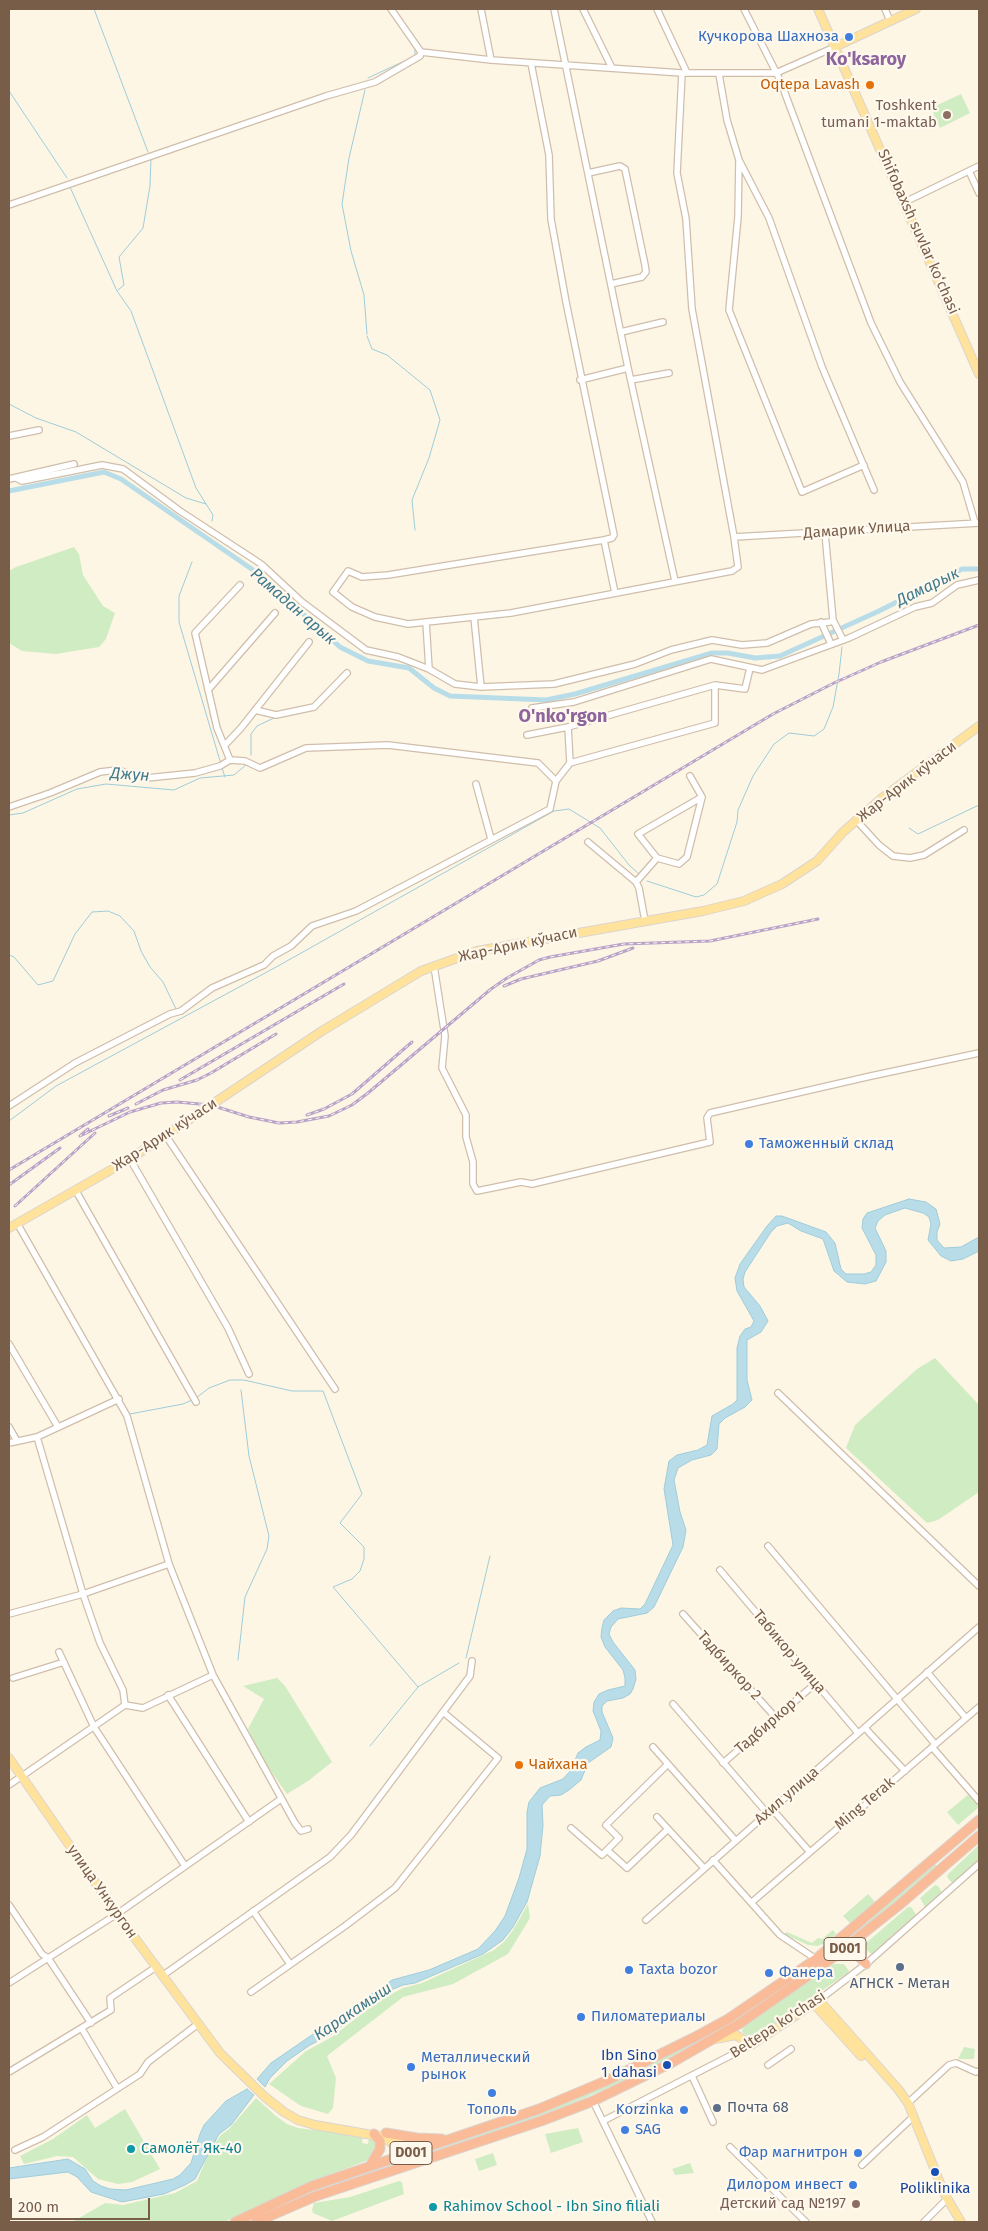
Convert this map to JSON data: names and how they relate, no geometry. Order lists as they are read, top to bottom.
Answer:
{
  "streets": {
    "highway": ["D001"],
    "main road": [
      "Shifobaxsh suvlar ko‘chasi",
      "Жар-Арик кўчаси",
      "улица Ункургон",
      "Beltepa ko'chasi"
    ],
    "street": [
      "Дамарик Улица",
      "Табикор улица",
      "Тадбиркор 2",
      "Тадбиркор 1",
      "Ахил улица",
      "Ming Terak"
    ]
  },
  "crossings": [
    ["Табикор улица", "Тадбиркор 1"],
    ["Табикор улица", "Ахил улица"],
    ["Тадбиркор 2", "Тадбиркор 1"]
  ],
  "districts": ["Ko'ksaroy", "O'nko'rgon"],
  "water": [
    "Дамарык",
    "Рамадан арык",
    "Джун",
    "Каракамыш"
  ],
  "places": [
    "Кучкорова Шахноза",
    "Oqtepa Lavash",
    "Toshkent tumani 1-maktab",
    "Таможенный склад",
    "Чайхана",
    "АГНСК - Метан",
    "Taxta bozor",
    "Фанера",
    "Пиломатериалы",
    "Ibn Sino 1 dahasi",
    "Металлический рынок",
    "Тополь",
    "Почта 68",
    "Korzinka",
    "SAG",
    "Самолёт Як-40",
    "Фар магнитрон",
    "Poliklinika",
    "Дилором инвест",
    "Детский сад №197",
    "Rahimov School - Ibn Sino filiali"
  ],
  "scale_bar": "200 m"
}
